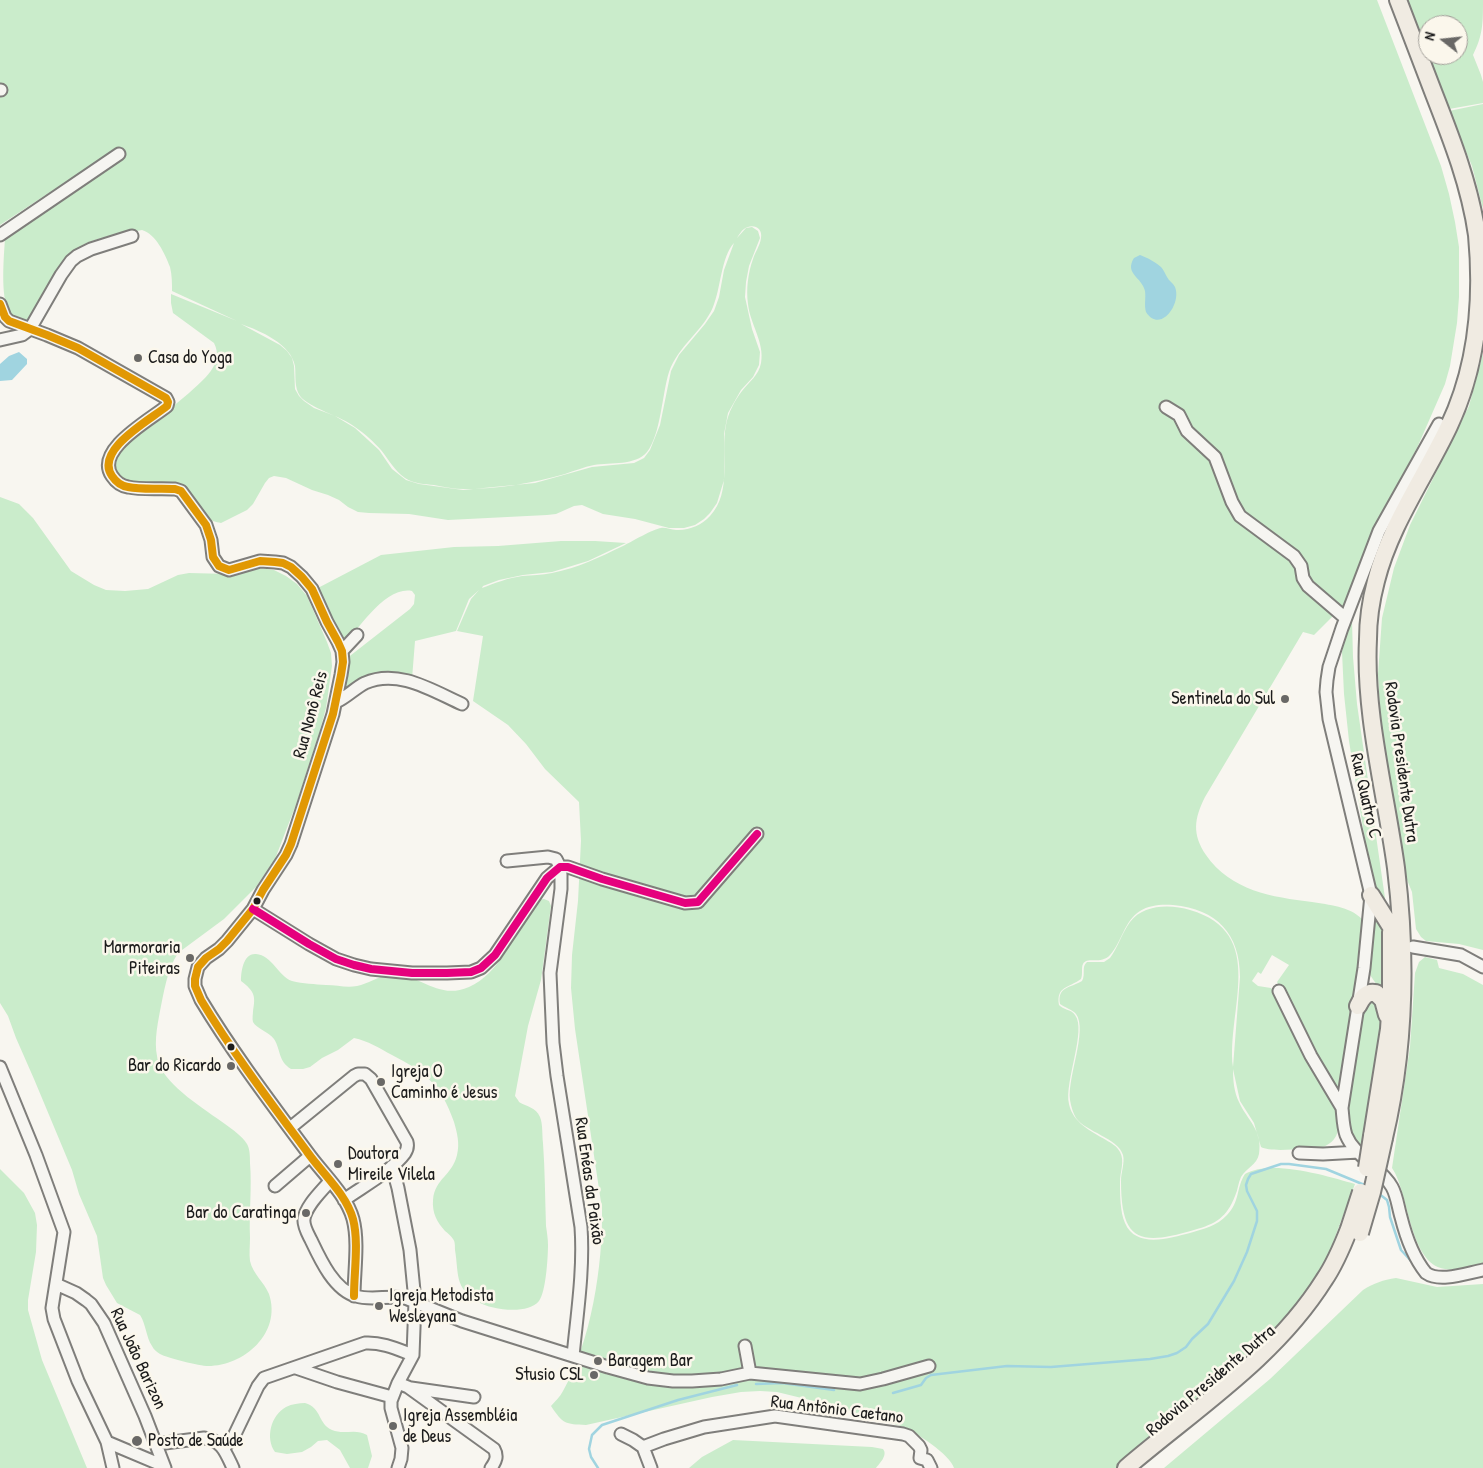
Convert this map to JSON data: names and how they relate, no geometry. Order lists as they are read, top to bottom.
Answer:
{
  "streets": {
    "highway": ["Rodovia Presidente Dutra"],
    "street": [
      "Rua Nonô Reis",
      "Rua Quatro C",
      "Rua Enéas da Paixão",
      "Rua João Barizon",
      "Rua Antônio Caetano"
    ]
  },
  "crossings": [
    ["Rodovia Presidente Dutra", "Rua Quatro C"]
  ],
  "places": [
    "Casa do Yoga",
    "Sentinela do Sul",
    "Marmoraria Piteiras",
    "Bar do Ricardo",
    "Igreja O Caminho é Jesus",
    "Doutora Mireile Vilela",
    "Bar do Caratinga",
    "Igreja Metodista Wesleyana",
    "Baragem Bar",
    "Stusio CSL",
    "Igreja Assembléia de Deus",
    "Posto de Saúde"
  ],
  "north": "left"
}
